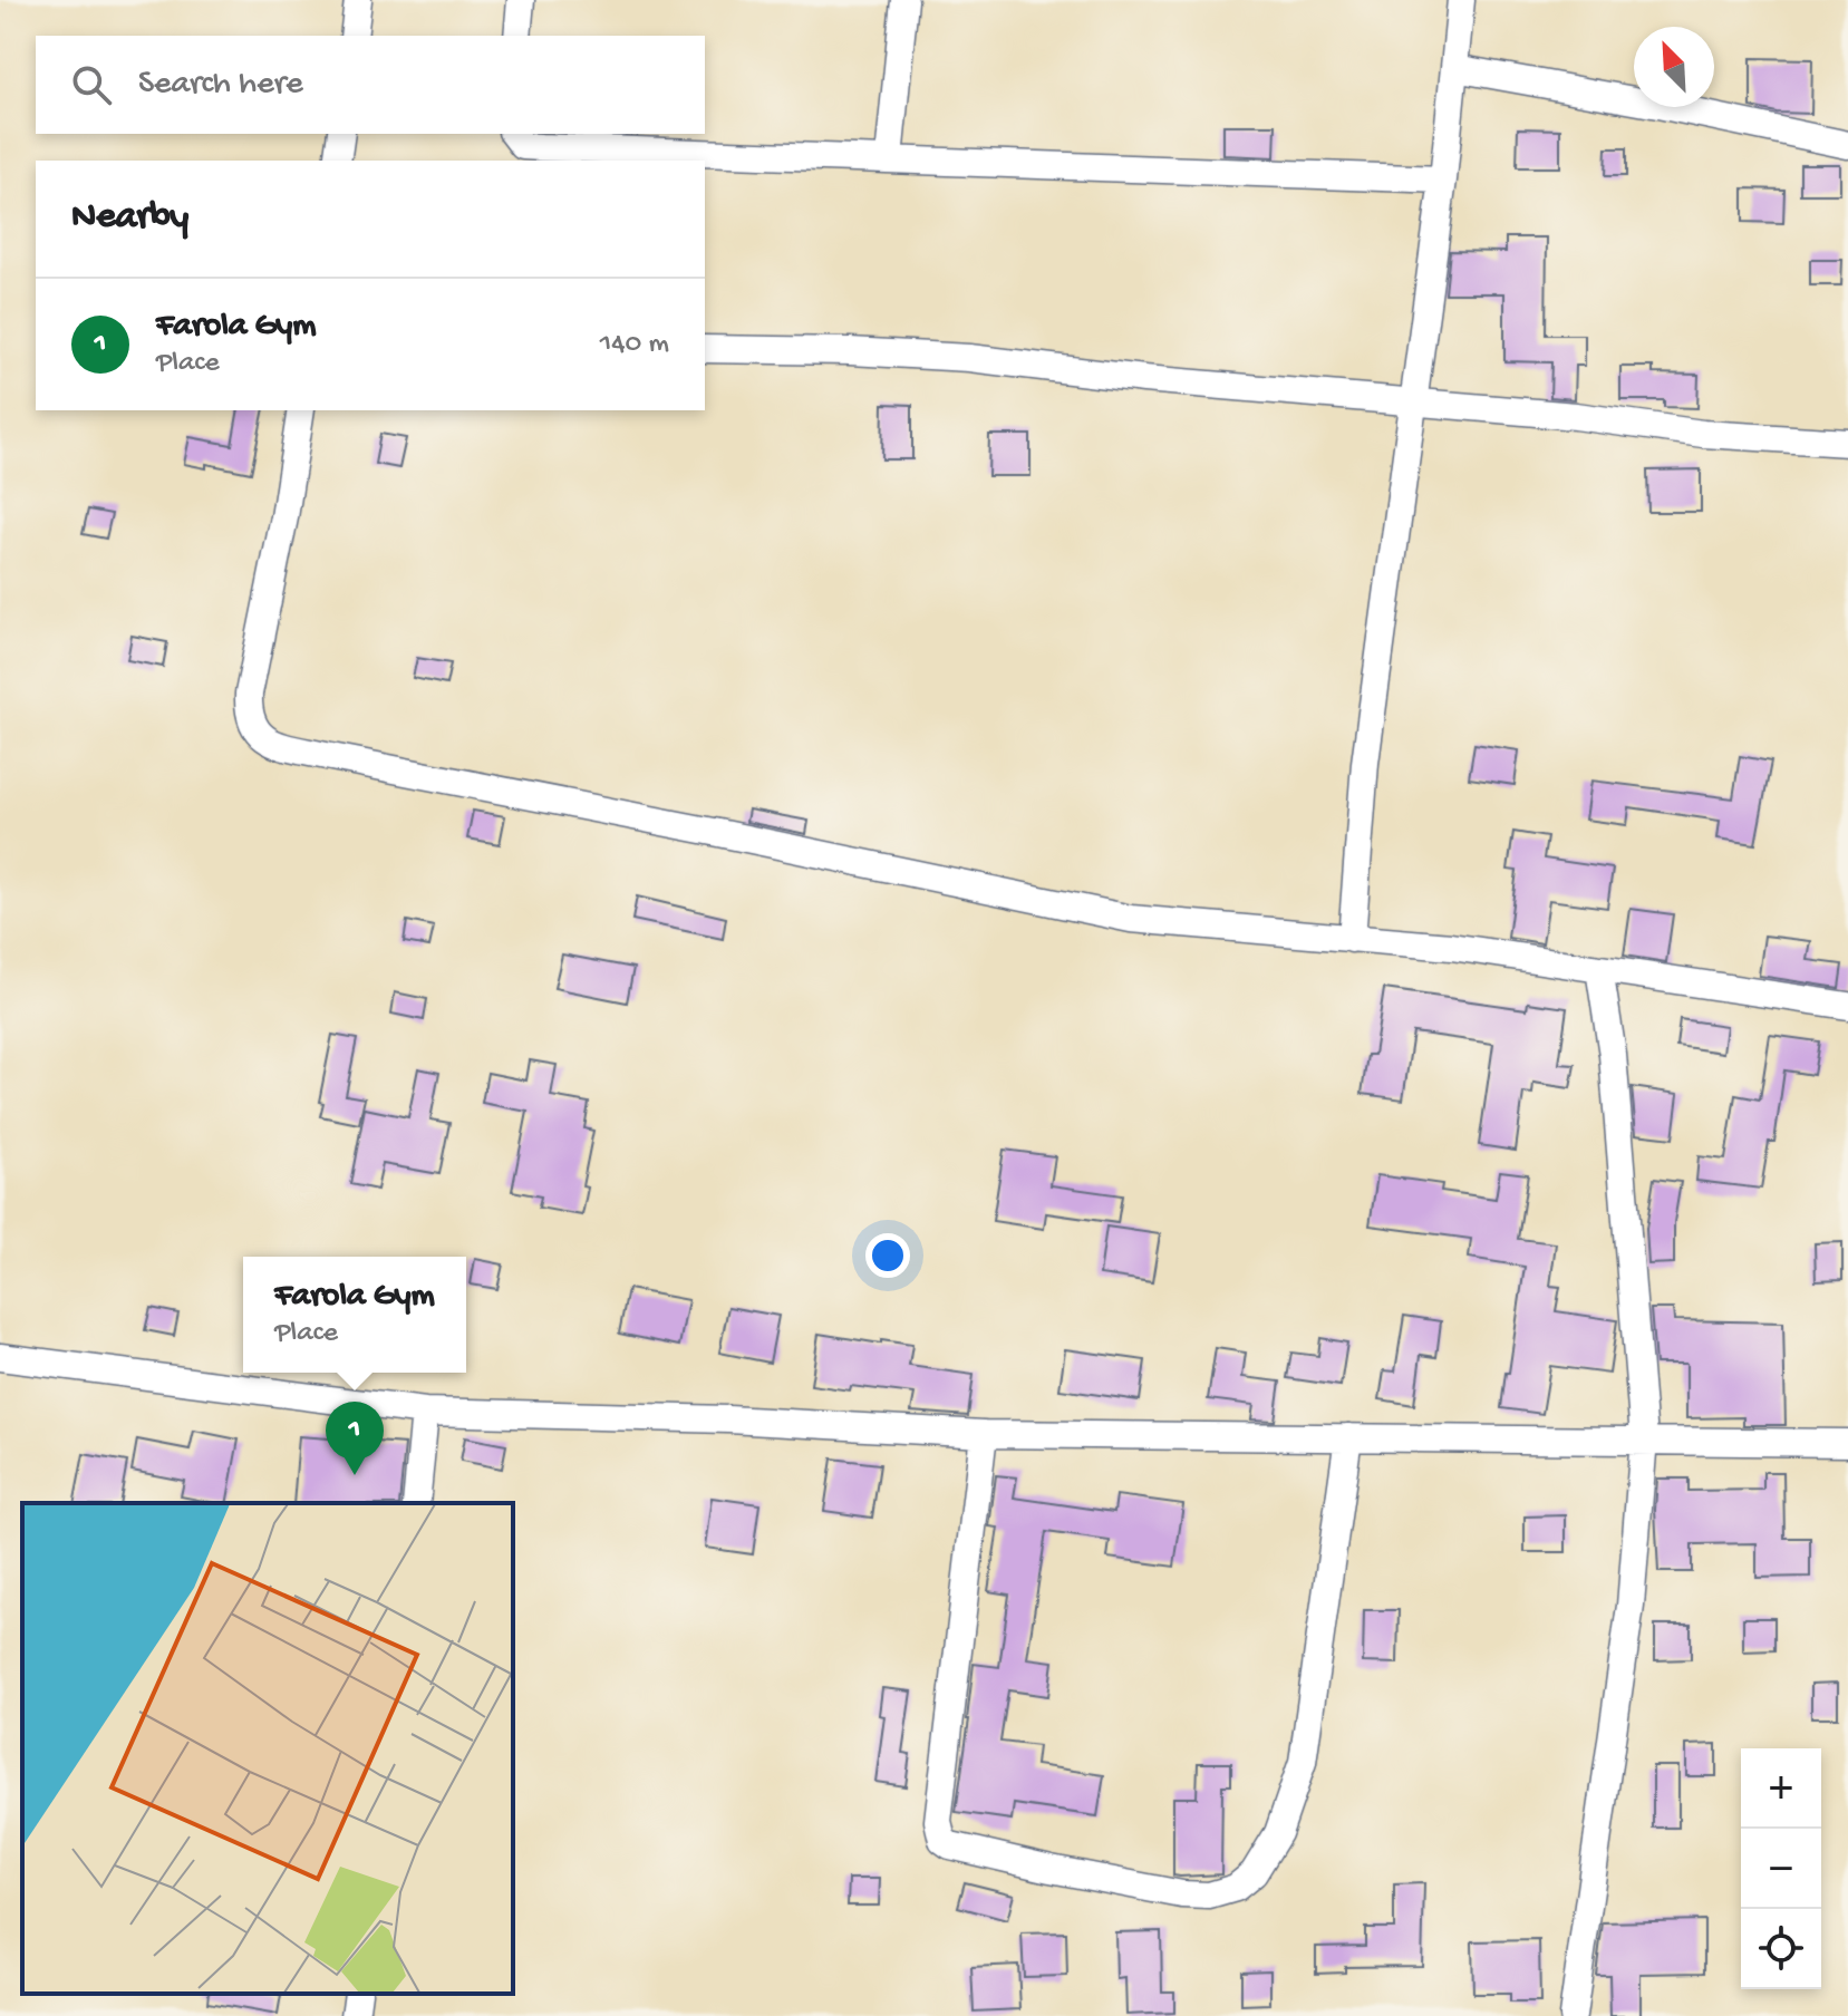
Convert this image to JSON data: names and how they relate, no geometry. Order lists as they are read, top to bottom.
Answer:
{
  "north": "top left",
  "page": {
    "search": "Search here",
    "heading": "Nearby",
    "list": [
      {
        "mark": "1",
        "name": "Farola Gym",
        "note": "Place",
        "value": "140 m"
      }
    ],
    "popup": ["Farola Gym", "Place"],
    "pins": "1",
    "map_buttons": ["+", "−"]
  }
}
